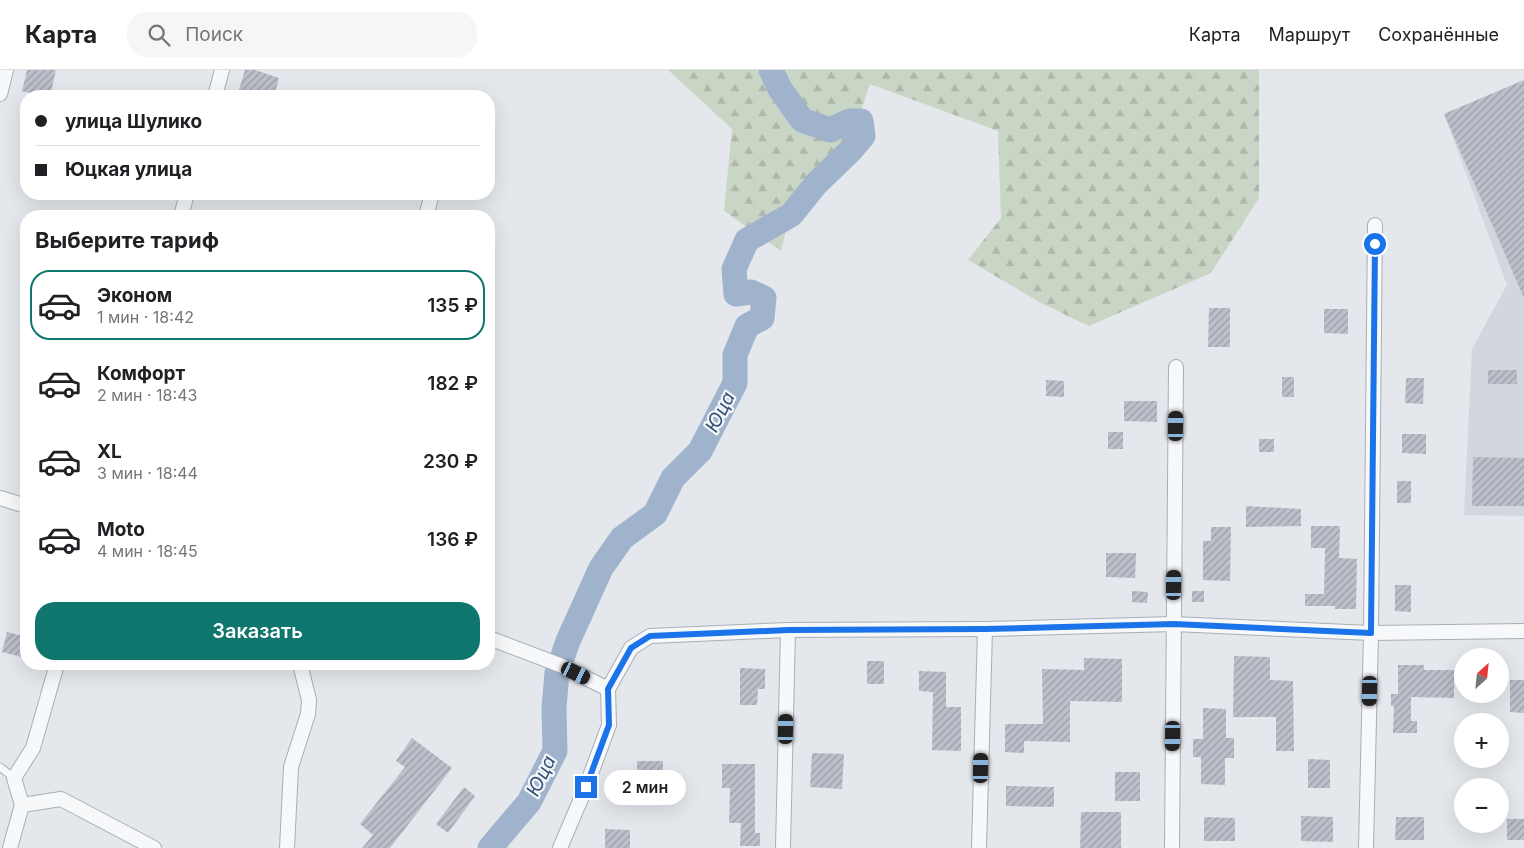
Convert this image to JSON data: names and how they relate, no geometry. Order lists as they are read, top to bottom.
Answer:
{
  "water": ["Юца"],
  "north": "top right",
  "page": {
    "header": "Карта",
    "search": "Поиск",
    "nav": ["Карта", "Маршрут", "Сохранённые"],
    "banner": ["улица Шулико", "Юцкая улица"],
    "heading": "Выберите тариф",
    "list": [
      {
        "name": "Эконом",
        "note": "1 мин · 18:42",
        "value": "135 ₽"
      },
      {
        "name": "Комфорт",
        "note": "2 мин · 18:43",
        "value": "182 ₽"
      },
      {
        "name": "XL",
        "note": "3 мин · 18:44",
        "value": "230 ₽"
      },
      {
        "name": "Moto",
        "note": "4 мин · 18:45",
        "value": "136 ₽"
      }
    ],
    "buttons": "Заказать",
    "map_buttons": ["+", "−"],
    "bubble": "2 мин"
  }
}
